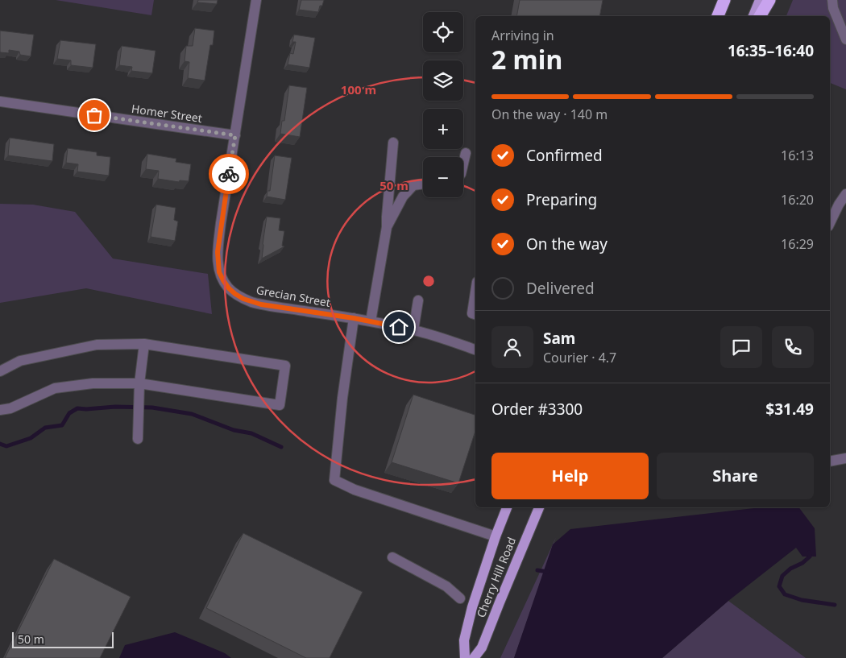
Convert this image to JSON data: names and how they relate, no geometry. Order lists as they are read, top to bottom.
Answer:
{
  "streets": {
    "main road": ["Cherry Hill Road"],
    "street": ["Homer Street", "Grecian Street"]
  },
  "crossings": [
    ["Homer Street", "Grecian Street"]
  ],
  "scale_bar": "50 m",
  "page": {
    "map_buttons": ["+", "−"],
    "heading": ["2 min", "Arriving in", "16:35–16:40"],
    "panel": [
      "Sam",
      "Courier · 4.7",
      "Order #3300",
      "$31.49"
    ],
    "bar": "On the way · 140 m",
    "list": [
      ["Confirmed", "16:13"],
      ["Preparing", "16:20"],
      ["On the way", "16:29"],
      "Delivered"
    ],
    "buttons": ["Help", "Share"],
    "scale": "50 m"
  },
  "rings": ["100 m", "50 m"]
}
